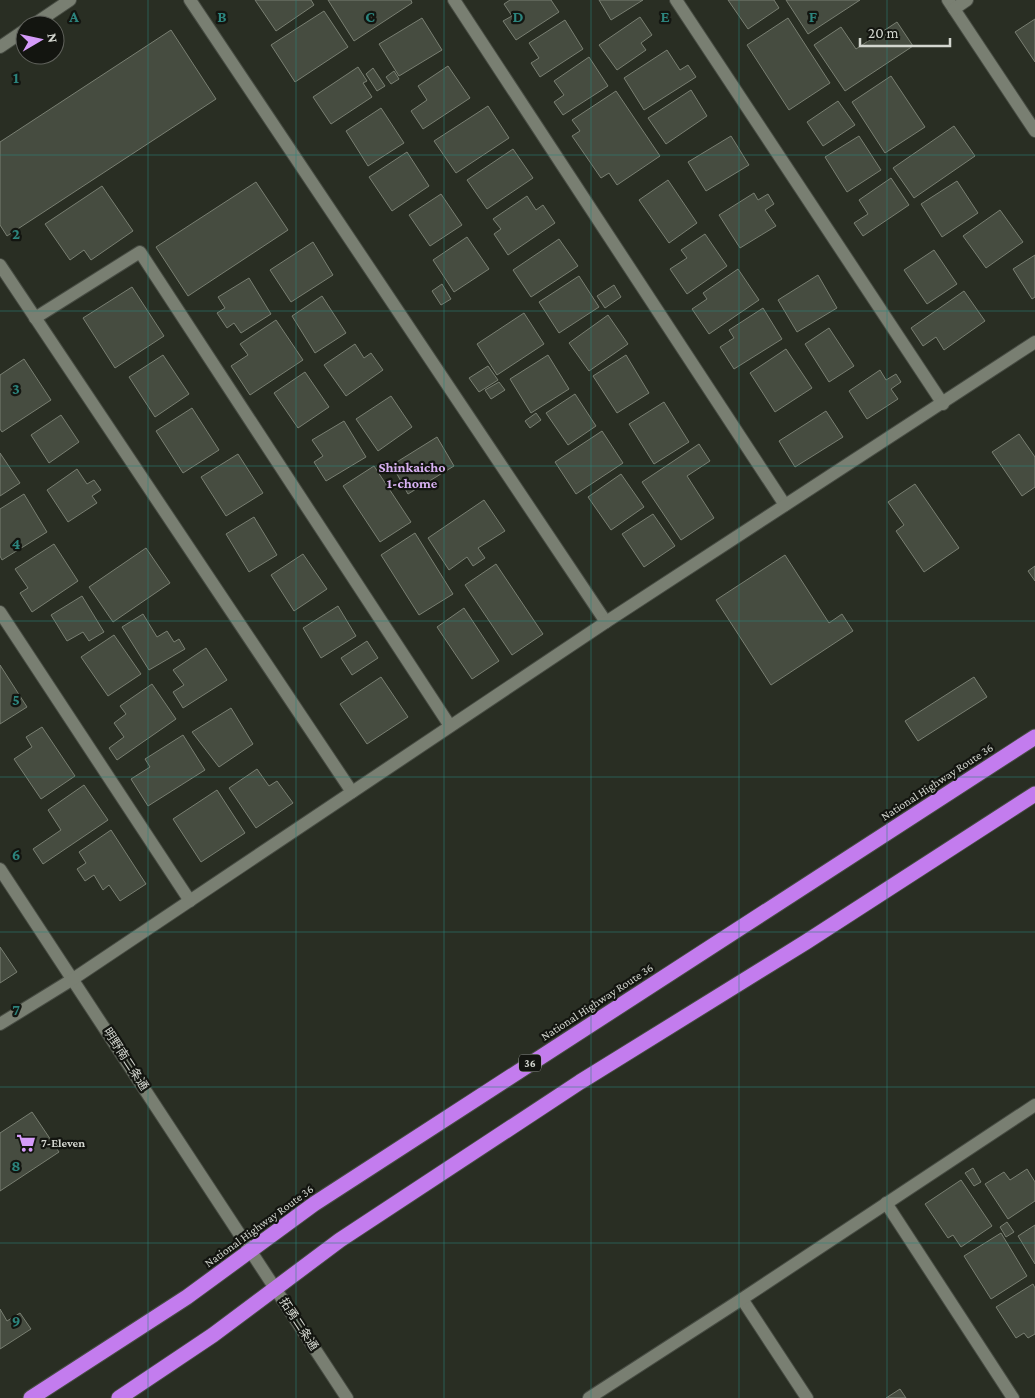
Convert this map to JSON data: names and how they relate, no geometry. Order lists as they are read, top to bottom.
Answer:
{
  "streets": {
    "highway": ["National Highway Route 36", "36"],
    "street": ["明野南二条通", "拓勇二条通"]
  },
  "crossings": [
    ["National Highway Route 36", "明野南二条通"],
    ["National Highway Route 36", "拓勇二条通"],
    ["明野南二条通", "拓勇二条通"]
  ],
  "districts": ["Shinkaicho 1-chome"],
  "places": {
    "supermarket": ["7-Eleven"]
  },
  "scale_bar": "20 m",
  "north": "right",
  "grid": {
    "columns": [
      "A",
      "B",
      "C",
      "D",
      "E",
      "F"
    ],
    "rows": [
      "1",
      "2",
      "3",
      "4",
      "5",
      "6",
      "7",
      "8",
      "9"
    ]
  }
}
